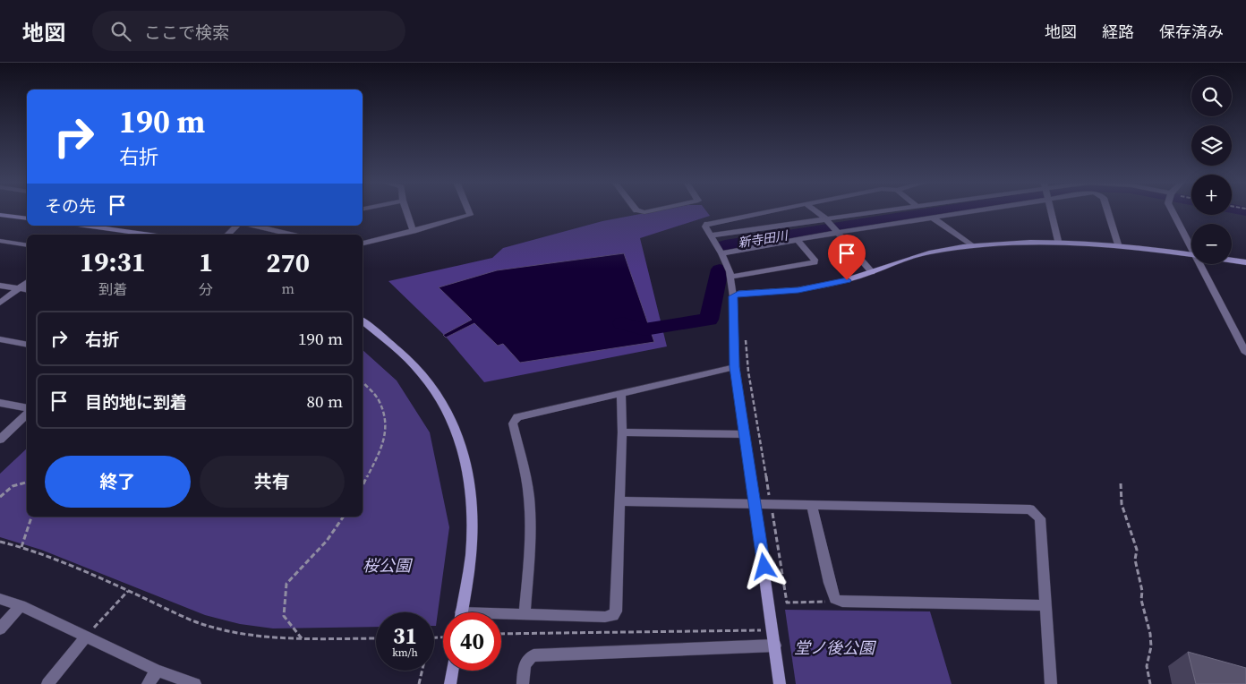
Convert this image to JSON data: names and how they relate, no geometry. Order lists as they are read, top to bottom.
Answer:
{
  "water": ["新寺田川"],
  "parks": ["桜公園", "堂ノ後公園"],
  "page": {
    "header": "地図",
    "search": "ここで検索",
    "nav": ["地図", "経路", "保存済み"],
    "map_buttons": ["+", "−"],
    "turn": ["190 m", "右折"],
    "then": "その先",
    "eta": [
      "19:31",
      "到着",
      "1",
      "分",
      "270",
      "m"
    ],
    "list": [
      {
        "name": "右折",
        "value": "190 m"
      },
      {
        "name": "目的地に到着",
        "value": "80 m"
      }
    ],
    "buttons": ["終了", "共有"],
    "speed": "31 km/h",
    "limit": "40"
  }
}
